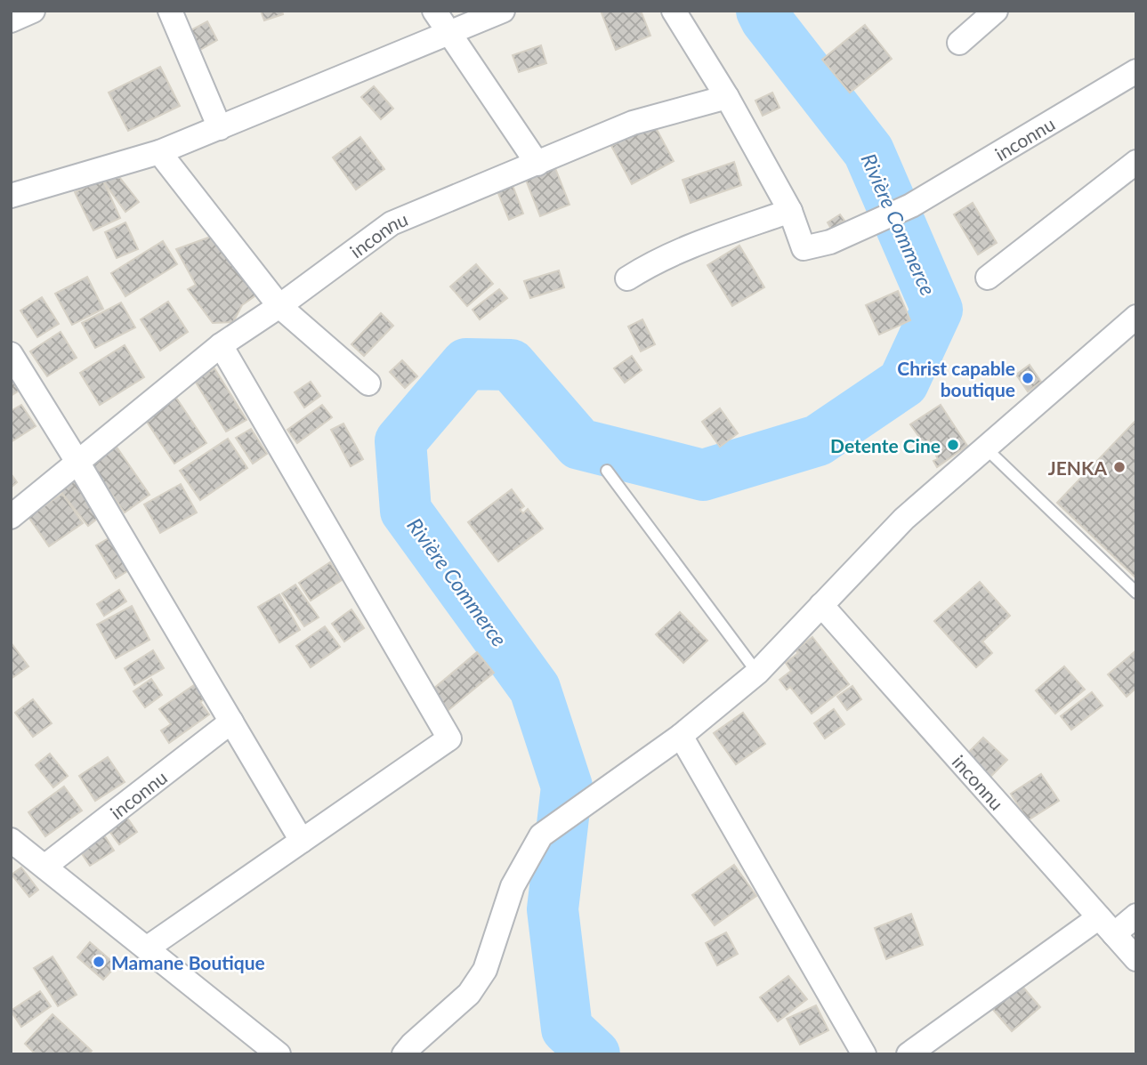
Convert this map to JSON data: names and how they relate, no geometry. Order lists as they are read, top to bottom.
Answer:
{
  "streets": {
    "street": ["inconnu"]
  },
  "water": ["Rivière Commerce"],
  "places": [
    "Christ capable boutique",
    "Detente Cine",
    "JENKA",
    "Mamane Boutique"
  ]
}
